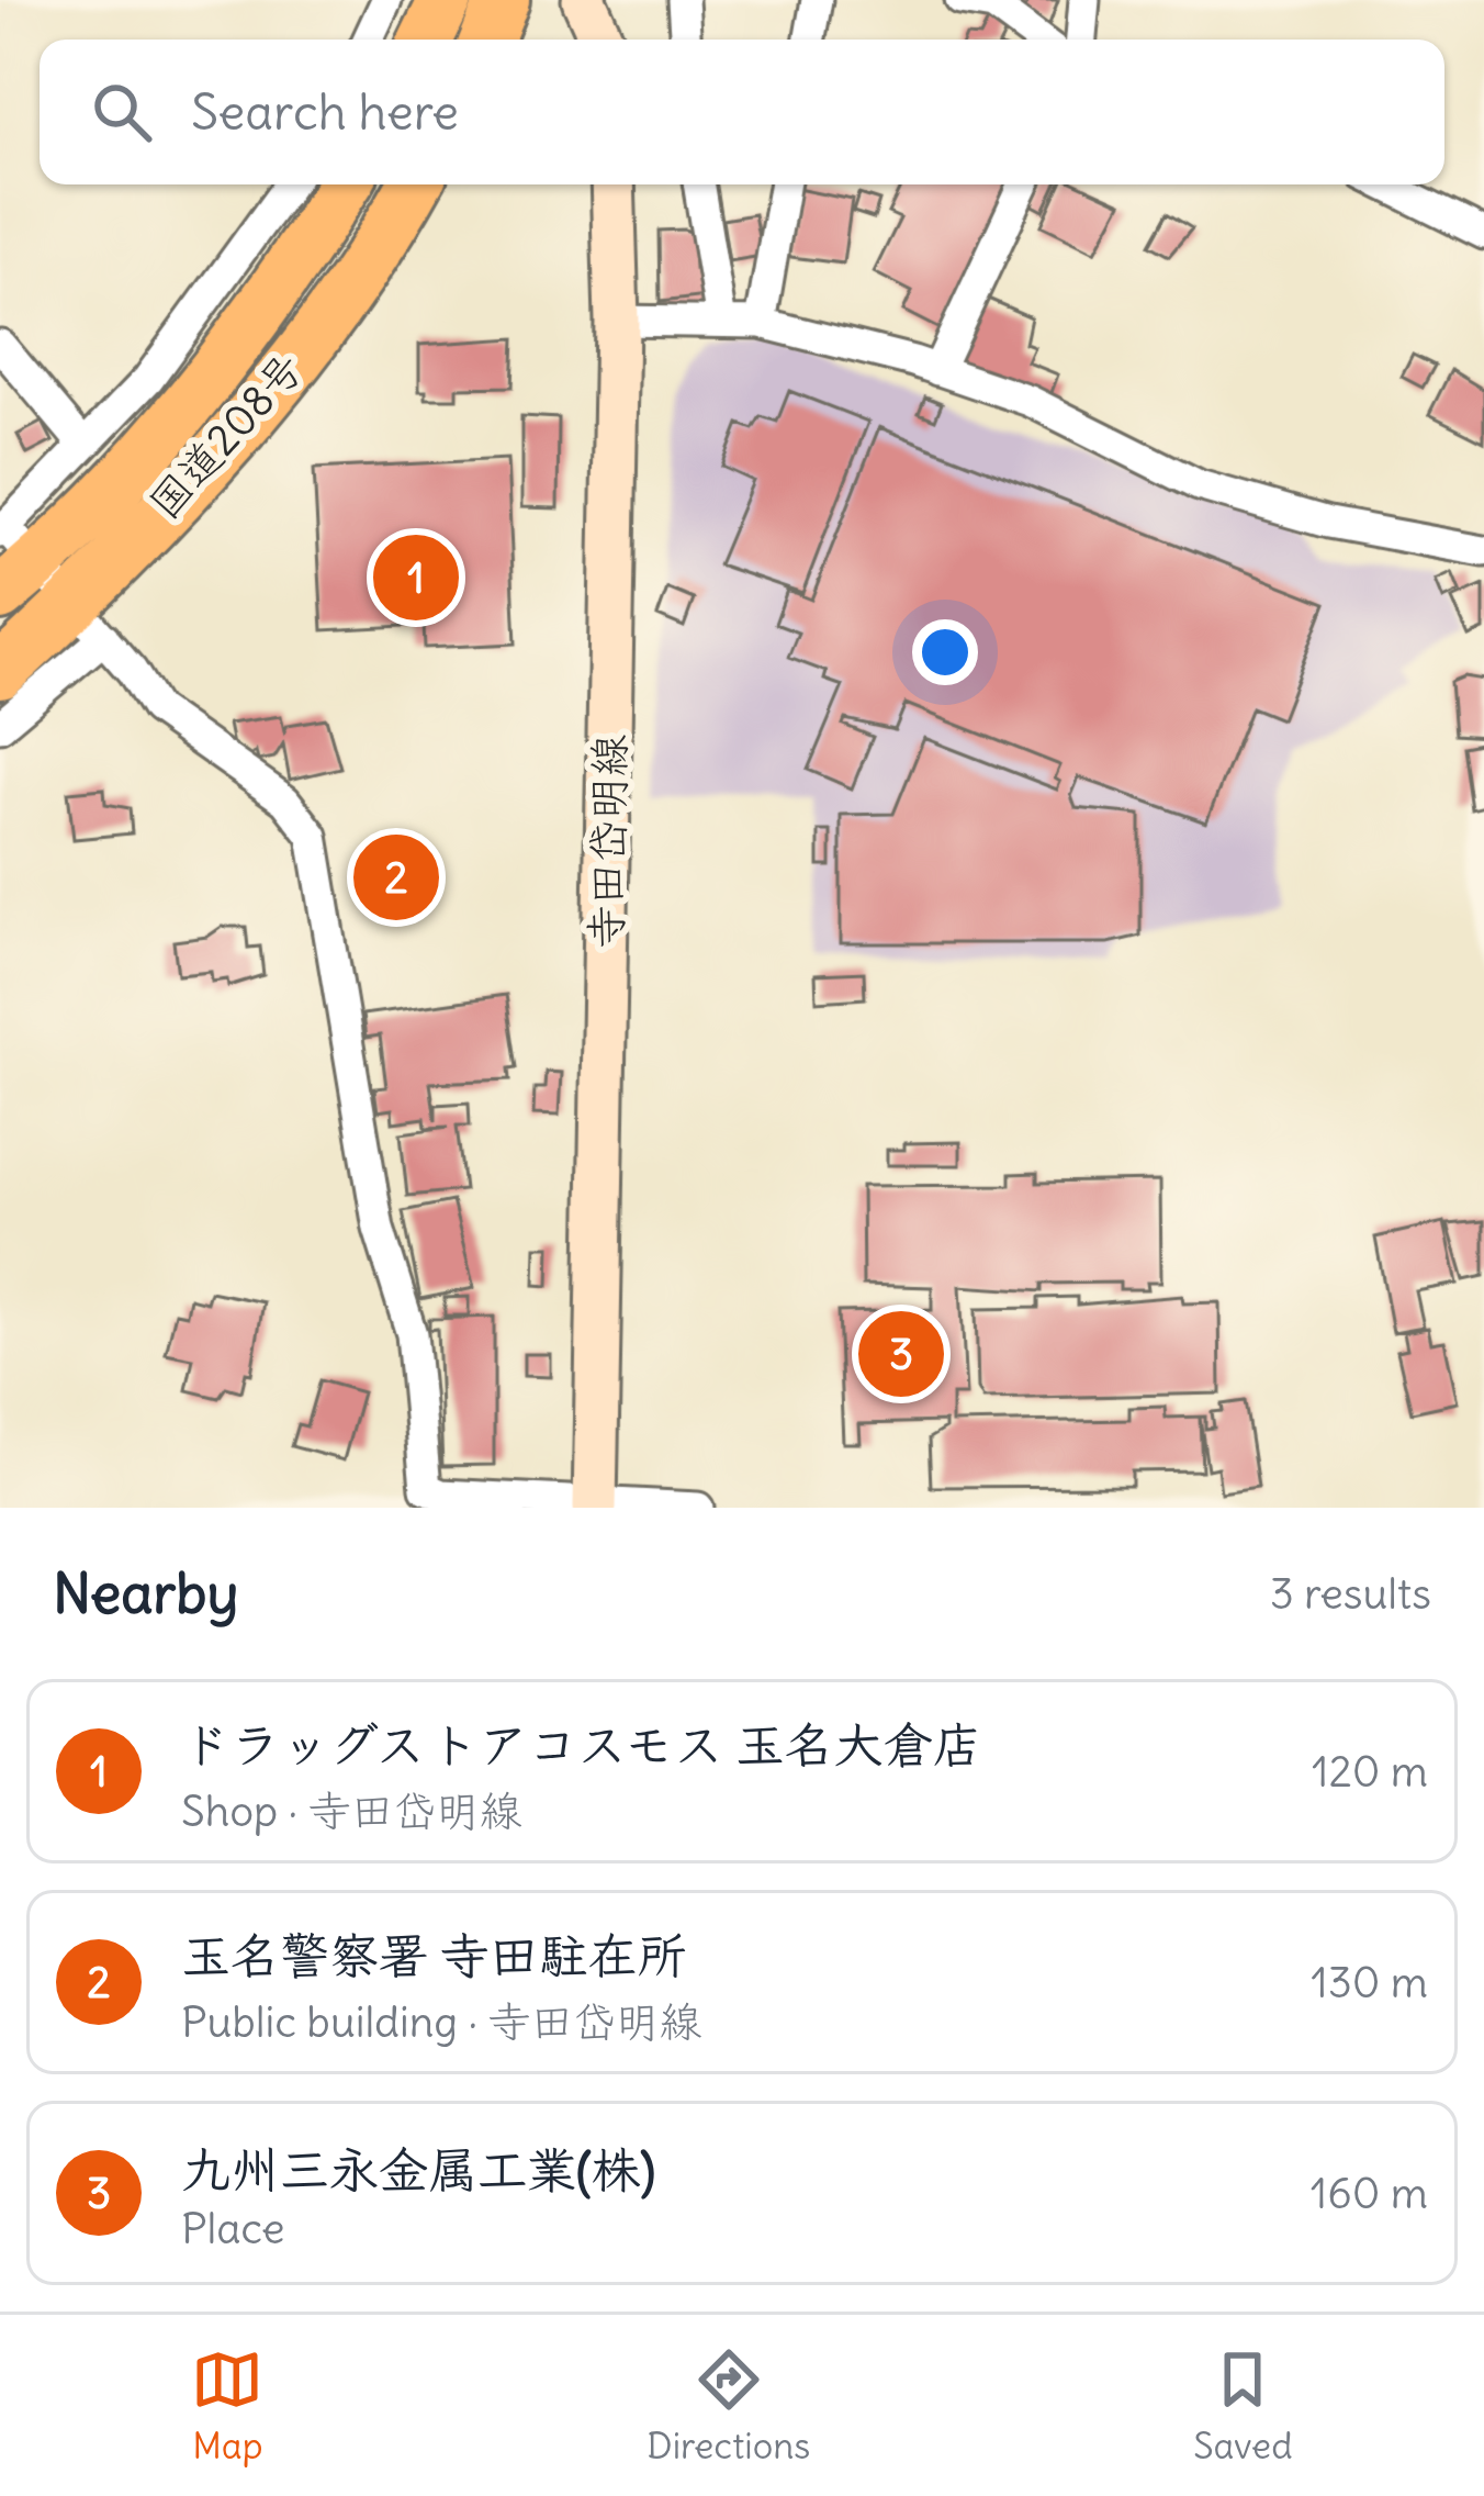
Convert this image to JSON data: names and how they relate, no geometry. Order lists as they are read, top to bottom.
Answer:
{
  "streets": {
    "highway": ["国道208号"],
    "main road": ["寺田岱明線"]
  },
  "page": {
    "search": "Search here",
    "pins": ["1", "2", "3"],
    "heading": ["Nearby", "3 results"],
    "list": [
      {
        "mark": "1",
        "name": "ドラッグストアコスモス 玉名大倉店",
        "note": "Shop · 寺田岱明線",
        "value": "120 m"
      },
      {
        "mark": "2",
        "name": "玉名警察署 寺田駐在所",
        "note": "Public building · 寺田岱明線",
        "value": "130 m"
      },
      {
        "mark": "3",
        "name": "九州三永金属工業(株)",
        "note": "Place",
        "value": "160 m"
      }
    ],
    "nav": ["Map", "Directions", "Saved"]
  }
}
